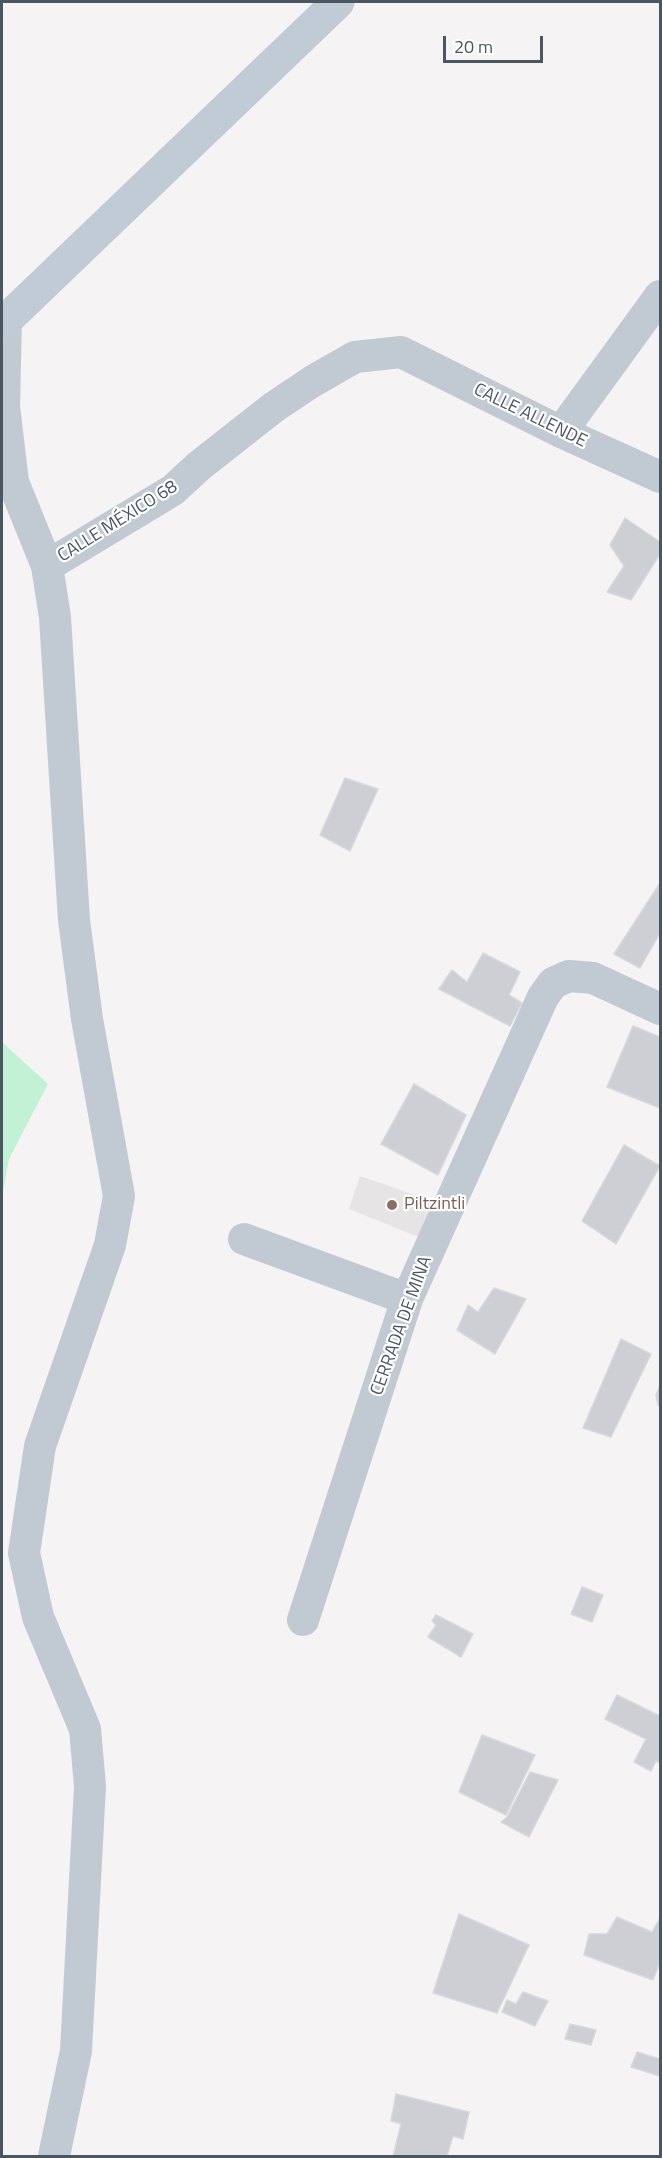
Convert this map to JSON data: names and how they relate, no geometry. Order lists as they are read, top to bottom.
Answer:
{
  "streets": {
    "street": ["CALLE ALLENDE", "CALLE MÉXICO 68", "CERRADA DE MINA"]
  },
  "crossings": [
    ["CALLE ALLENDE", "CALLE MÉXICO 68"]
  ],
  "places": ["Piltzintli"],
  "scale_bar": "20 m"
}
